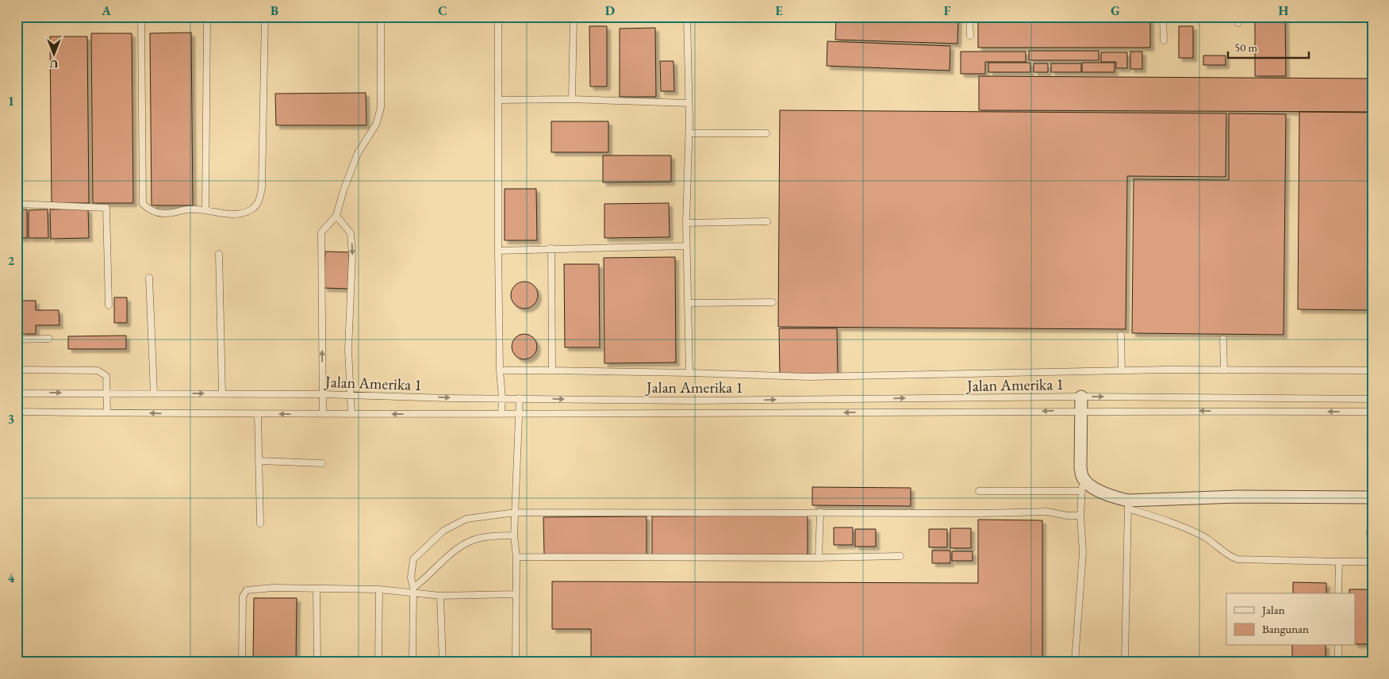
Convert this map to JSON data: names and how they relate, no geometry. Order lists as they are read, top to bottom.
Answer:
{
  "streets": {
    "lane": ["Jalan Amerika 1"]
  },
  "legend": ["Jalan", "Bangunan"],
  "scale_bar": "50 m",
  "north": "bottom",
  "grid": {
    "columns": [
      "A",
      "B",
      "C",
      "D",
      "E",
      "F",
      "G",
      "H"
    ],
    "rows": [
      "1",
      "2",
      "3",
      "4"
    ]
  }
}
